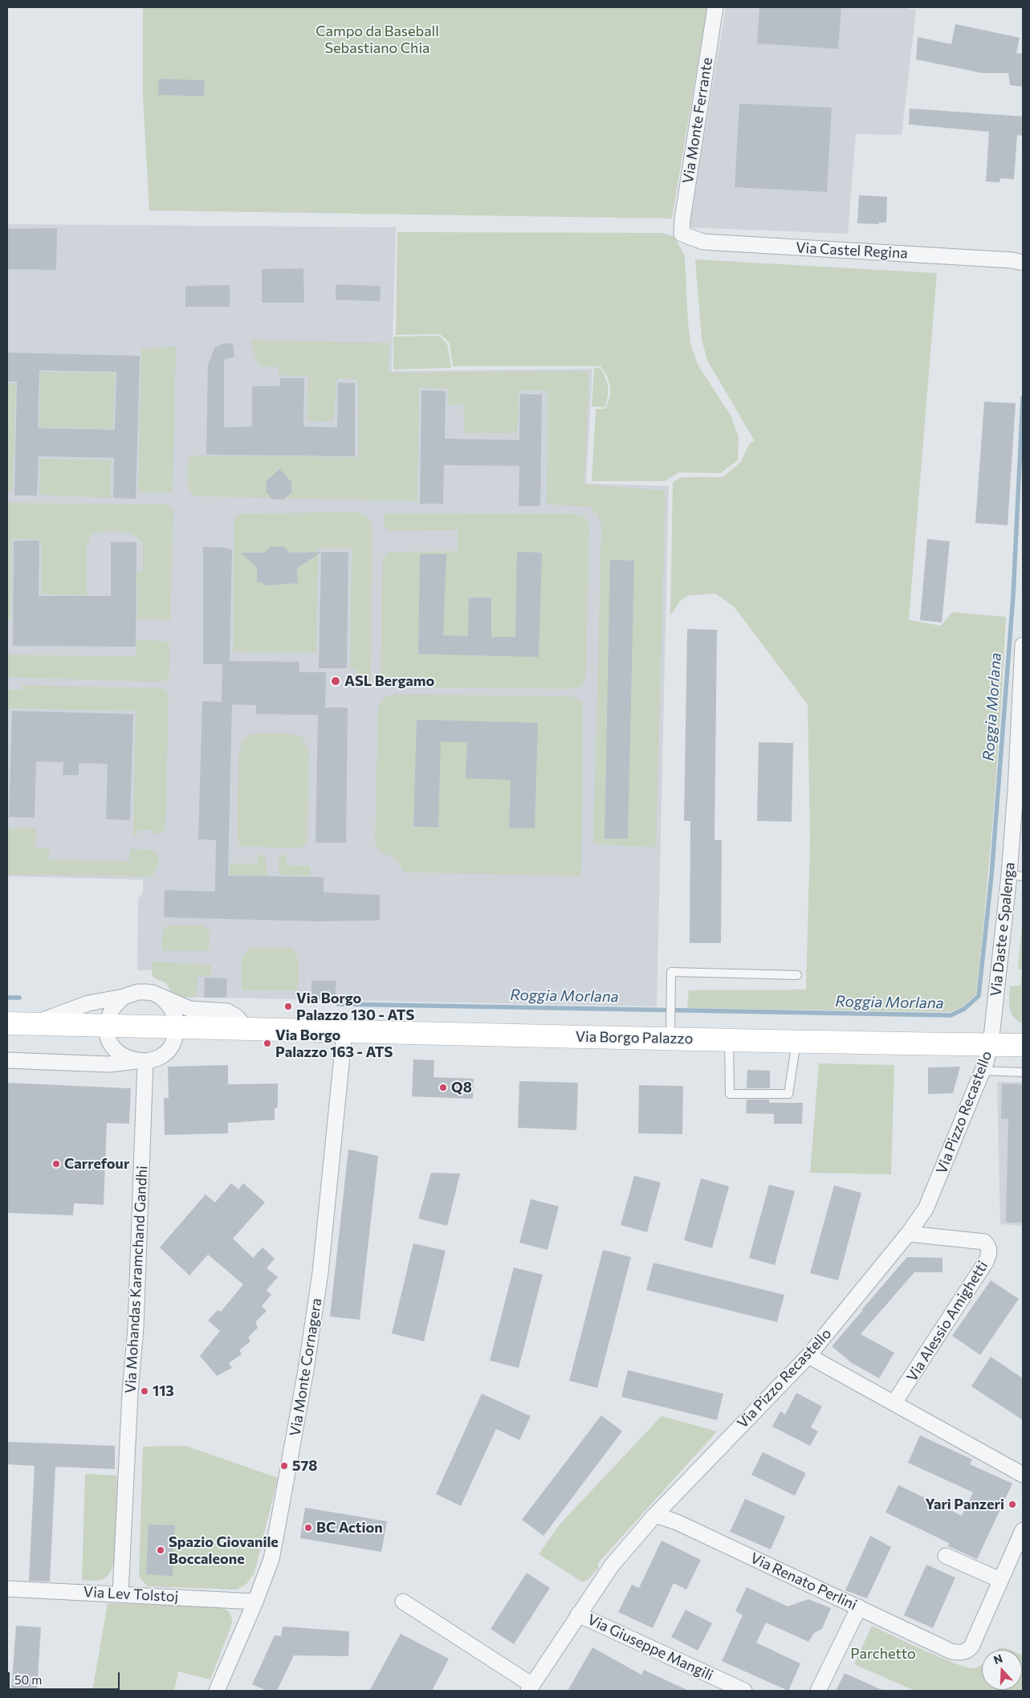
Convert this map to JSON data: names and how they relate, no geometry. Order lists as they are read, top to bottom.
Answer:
{
  "streets": {
    "main road": ["Via Borgo Palazzo"],
    "street": [
      "Via Monte Ferrante",
      "Via Castel Regina",
      "Via Daste e Spalenga",
      "Via Pizzo Recastello",
      "Via Mohandas Karamchand Gandhi",
      "Via Alessio Amighetti",
      "Via Monte Cornagera",
      "Via Renato Perlini",
      "Via Lev Tolstoj",
      "Via Giuseppe Mangili"
    ]
  },
  "crossings": [
    ["Via Monte Ferrante", "Via Castel Regina"],
    ["Via Daste e Spalenga", "Via Borgo Palazzo"],
    ["Via Daste e Spalenga", "Via Pizzo Recastello"],
    ["Via Borgo Palazzo", "Via Pizzo Recastello"],
    ["Via Borgo Palazzo", "Via Monte Cornagera"],
    ["Via Pizzo Recastello", "Via Alessio Amighetti"],
    ["Via Pizzo Recastello", "Via Renato Perlini"],
    ["Via Pizzo Recastello", "Via Giuseppe Mangili"],
    ["Via Mohandas Karamchand Gandhi", "Via Lev Tolstoj"],
    ["Via Monte Cornagera", "Via Lev Tolstoj"]
  ],
  "water": ["Roggia Morlana"],
  "parks": ["Campo da Baseball Sebastiano Chia", "Parchetto"],
  "places": [
    "ASL Bergamo",
    "Via Borgo Palazzo 130 - ATS",
    "Via Borgo Palazzo 163 - ATS",
    "Q8",
    "Carrefour",
    "113",
    "578",
    "Yari Panzeri",
    "BC Action",
    "Spazio Giovanile Boccaleone"
  ],
  "scale_bar": "50 m",
  "north": "top"
}
